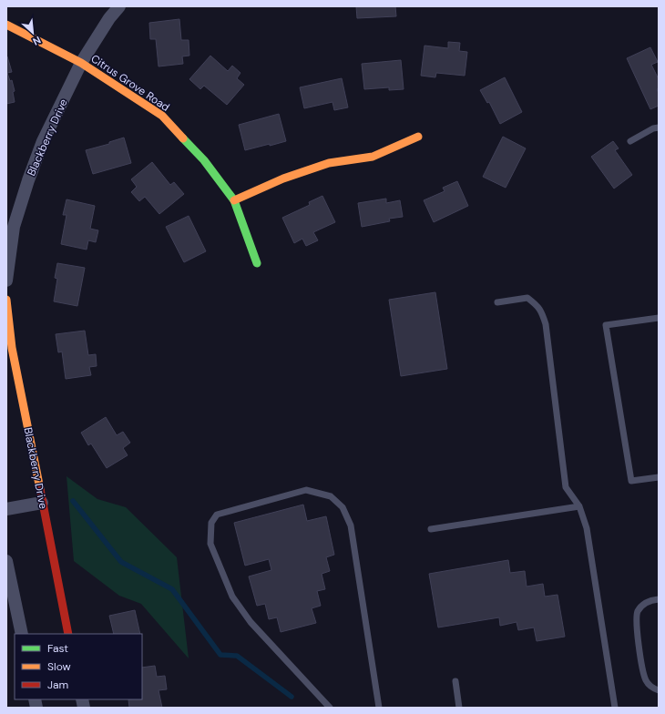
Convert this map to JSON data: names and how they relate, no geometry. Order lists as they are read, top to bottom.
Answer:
{
  "streets": {
    "street": ["Citrus Grove Road", "Blackberry Drive"]
  },
  "crossings": [
    ["Citrus Grove Road", "Blackberry Drive"]
  ],
  "legend": ["Fast", "Slow", "Jam"],
  "north": "bottom right"
}
